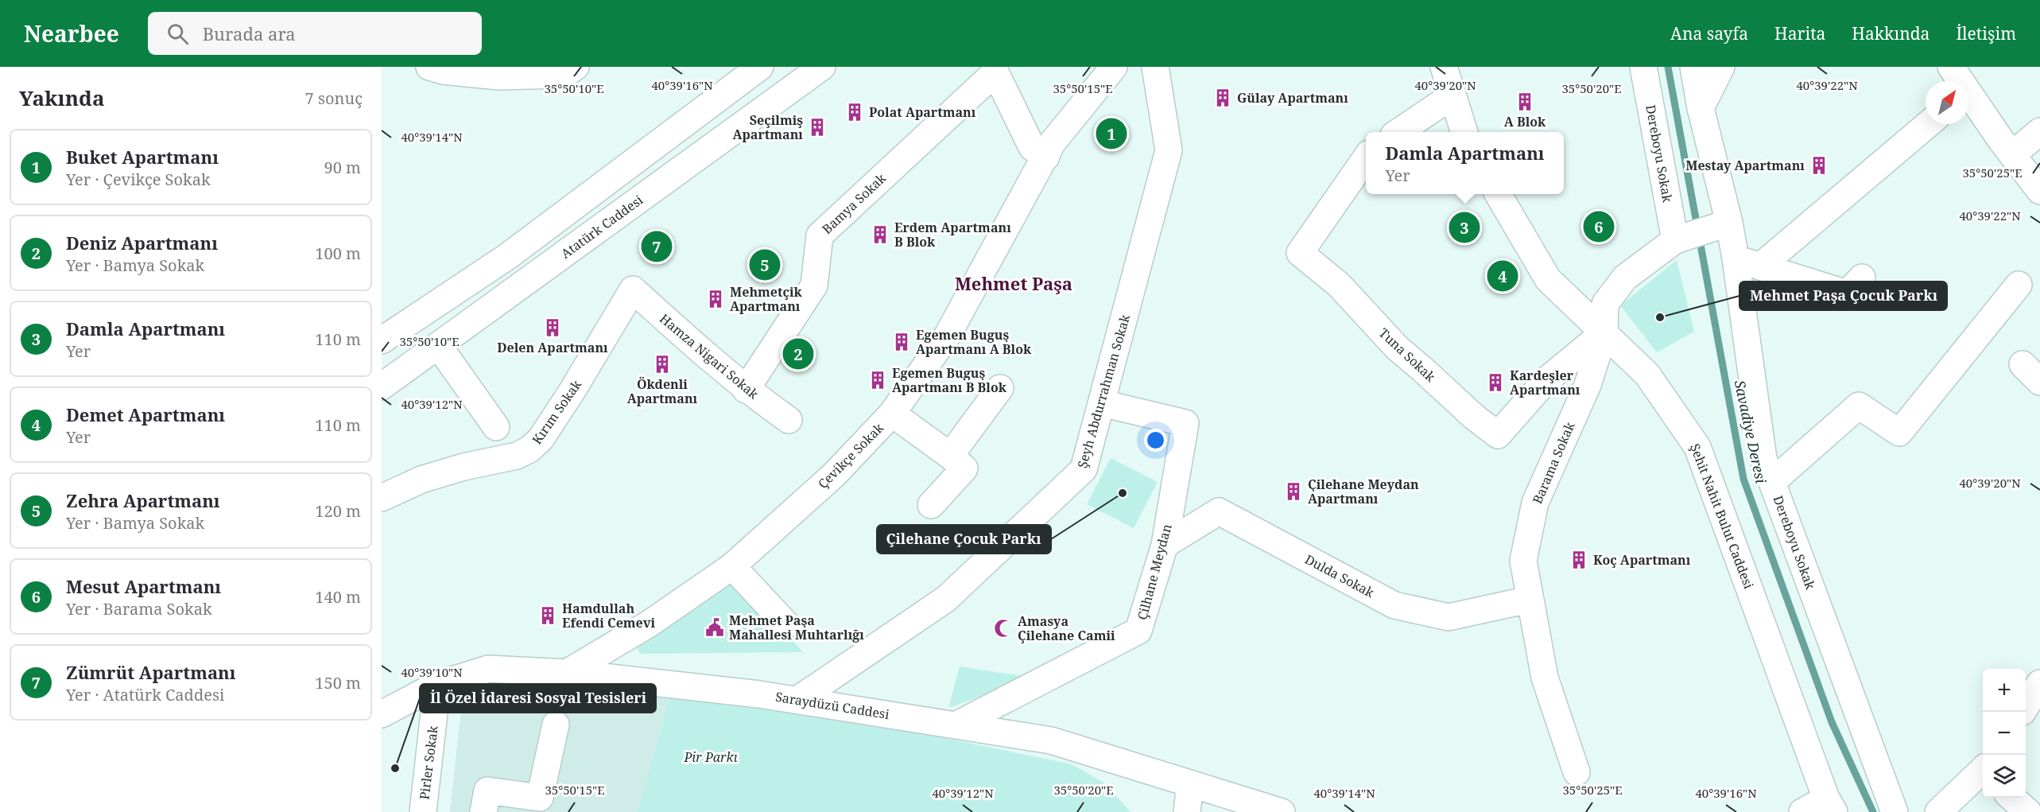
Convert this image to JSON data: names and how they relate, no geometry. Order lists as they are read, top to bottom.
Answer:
{
  "streets": {
    "street": [
      "Dereboyu Sokak",
      "Bamya Sokak",
      "Atatürk Caddesi",
      "Tuna Sokak",
      "Hamza Nigari Sokak",
      "Şeyh Abdurrahman Sokak",
      "Kırım Sokak",
      "Çevikçe Sokak",
      "Barama Sokak",
      "Şehit Nahit Bulut Caddesi",
      "Çilhane Meydan",
      "Dulda Sokak",
      "Saraydüzü Caddesi",
      "Pirler Sokak"
    ]
  },
  "crossings": [
    ["Dereboyu Sokak", "Barama Sokak"],
    ["Bamya Sokak", "Hamza Nigari Sokak"],
    ["Bamya Sokak", "Çevikçe Sokak"],
    ["Tuna Sokak", "Barama Sokak"],
    ["Tuna Sokak", "Şehit Nahit Bulut Caddesi"],
    ["Hamza Nigari Sokak", "Kırım Sokak"],
    ["Şeyh Abdurrahman Sokak", "Çilhane Meydan"],
    ["Şeyh Abdurrahman Sokak", "Saraydüzü Caddesi"],
    ["Çevikçe Sokak", "Saraydüzü Caddesi"],
    ["Barama Sokak", "Şehit Nahit Bulut Caddesi"],
    ["Barama Sokak", "Dulda Sokak"],
    ["Çilhane Meydan", "Dulda Sokak"],
    ["Çilhane Meydan", "Saraydüzü Caddesi"],
    ["Saraydüzü Caddesi", "Pirler Sokak"]
  ],
  "districts": ["Mehmet Paşa"],
  "water": ["Savadiye Deresi"],
  "parks": ["Pir Parkı"],
  "places": {
    "building": [
      "Gülay Apartmanı",
      "A Blok",
      "Polat Apartmanı",
      "Seçilmiş Apartmanı",
      "Mestay Apartmanı",
      "Erdem Apartmanı B Blok",
      "Mehmetçik Apartmanı",
      "Delen Apartmanı",
      "Egemen Buguş Apartmanı A Blok",
      "Ökdenli Apartmanı",
      "Egemen Buguş Apartmanı B Blok",
      "Kardeşler Apartmanı",
      "Çilehane Meydan Apartmanı",
      "Koç Apartmanı",
      "Hamdullah Efendi Cemevi"
    ],
    "other": ["Mehmet Paşa Çocuk Parkı", "Çilehane Çocuk Parkı", "İl Özel İdaresi Sosyal Tesisleri"],
    "public building": ["Mehmet Paşa Mahallesi Muhtarlığı"],
    "mosque": ["Amasya Çilehane Camii"]
  },
  "north": "top right",
  "page": {
    "header": "Nearbee",
    "search": "Burada ara",
    "nav": [
      "Ana sayfa",
      "Harita",
      "Hakkında",
      "İletişim"
    ],
    "heading": ["Yakında", "7 sonuç"],
    "pins": [
      "1",
      "6",
      "3",
      "7",
      "5",
      "4",
      "2"
    ],
    "list": [
      {
        "mark": "1",
        "name": "Buket Apartmanı",
        "note": "Yer · Çevikçe Sokak",
        "value": "90 m"
      },
      {
        "mark": "2",
        "name": "Deniz Apartmanı",
        "note": "Yer · Bamya Sokak",
        "value": "100 m"
      },
      {
        "mark": "3",
        "name": "Damla Apartmanı",
        "note": "Yer",
        "value": "110 m"
      },
      {
        "mark": "4",
        "name": "Demet Apartmanı",
        "note": "Yer",
        "value": "110 m"
      },
      {
        "mark": "5",
        "name": "Zehra Apartmanı",
        "note": "Yer · Bamya Sokak",
        "value": "120 m"
      },
      {
        "mark": "6",
        "name": "Mesut Apartmanı",
        "note": "Yer · Barama Sokak",
        "value": "140 m"
      },
      {
        "mark": "7",
        "name": "Zümrüt Apartmanı",
        "note": "Yer · Atatürk Caddesi",
        "value": "150 m"
      }
    ],
    "popup": ["Damla Apartmanı", "Yer"],
    "map_buttons": ["+", "−"]
  },
  "coordinates": [
    "40°39'16\"N",
    "40°39'22\"N",
    "40°39'20\"N",
    "35°50'10\"E",
    "35°50'15\"E",
    "35°50'20\"E",
    "40°39'14\"N",
    "35°50'25\"E",
    "40°39'12\"N",
    "40°39'10\"N"
  ]
}
